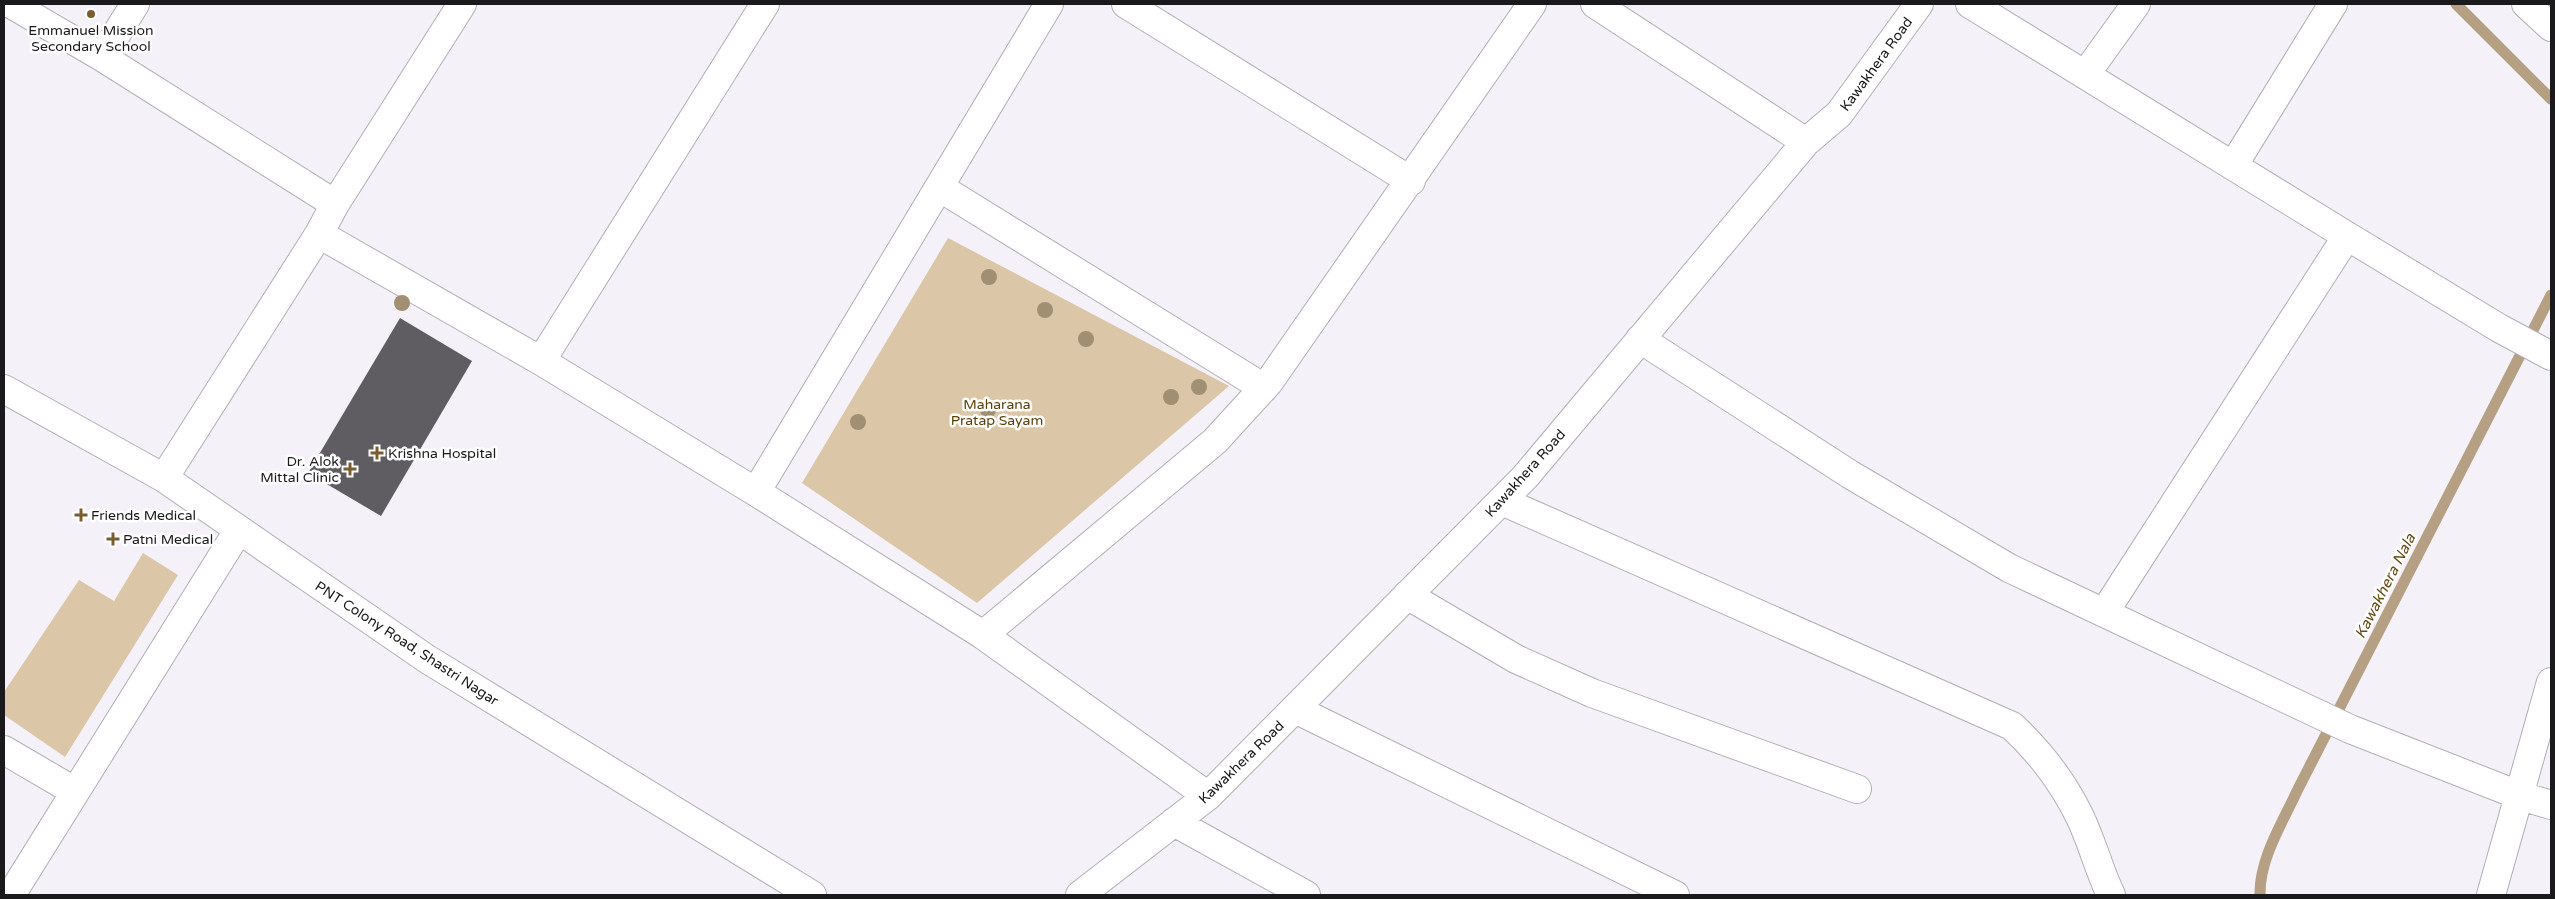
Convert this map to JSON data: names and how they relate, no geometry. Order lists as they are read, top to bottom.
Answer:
{
  "streets": {
    "street": ["Kawakhera Road", "PNT Colony Road, Shastri Nagar"]
  },
  "water": ["Kawakhera Nala"],
  "parks": ["Maharana Pratap Sayam"],
  "places": {
    "other": ["Emmanuel Mission Secondary School"],
    "health": [
      "Krishna Hospital",
      "Dr. Alok Mittal Clinic",
      "Friends Medical",
      "Patni Medical"
    ]
  }
}
